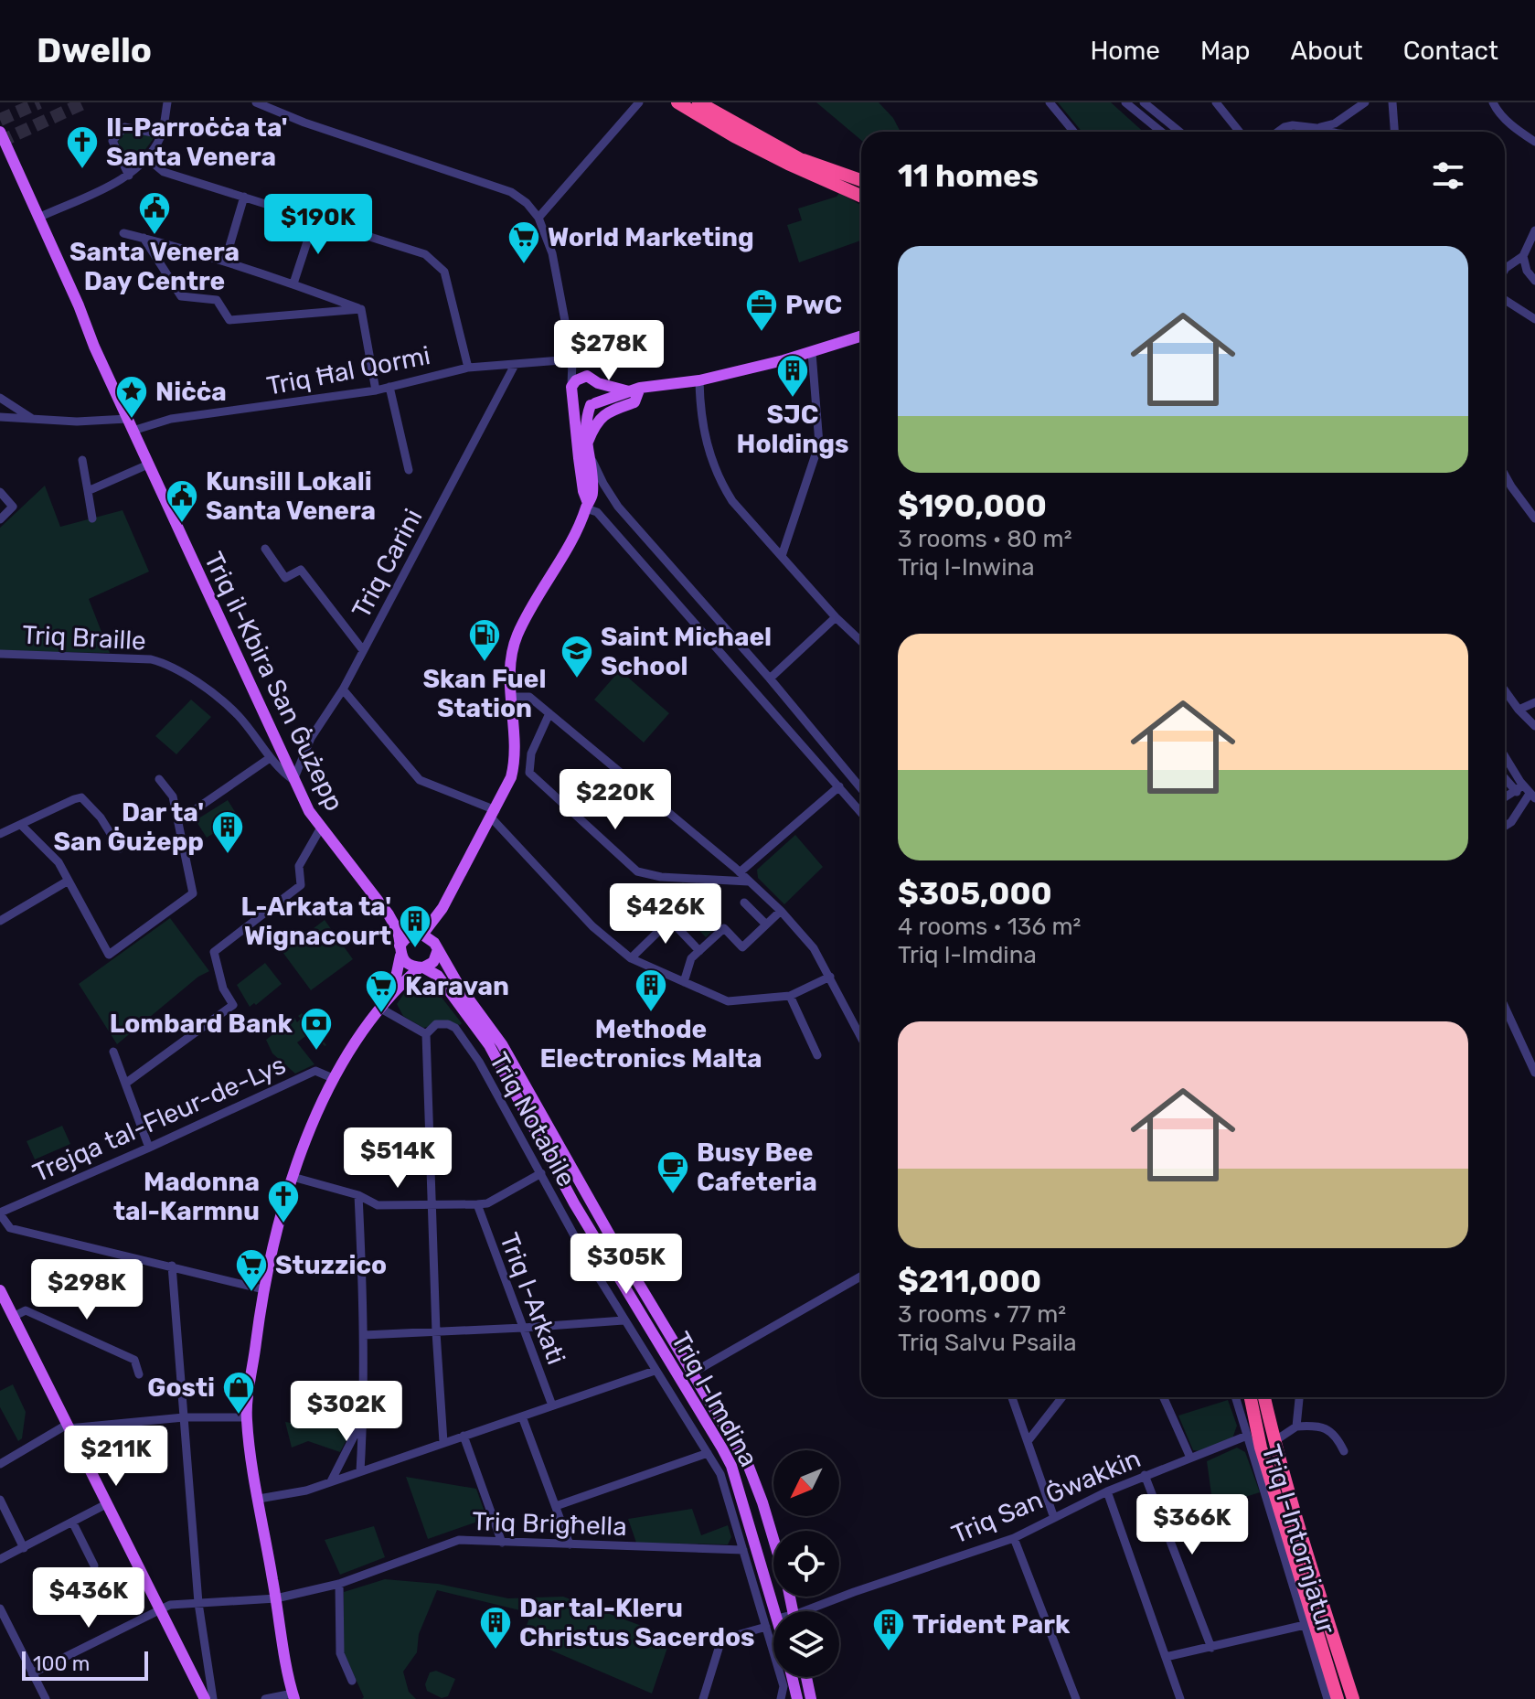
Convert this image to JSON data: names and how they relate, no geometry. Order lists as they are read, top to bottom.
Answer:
{
  "streets": {
    "main road": ["Triq il-Kbira San Ġużepp", "Triq l-Imdina"],
    "street": [
      "Triq Ħal Qormi",
      "Triq Carini",
      "Triq Braille",
      "Trejqa tal-Fleur-de-Lys",
      "Triq Notabile",
      "Triq l-Arkati",
      "Triq San Ġwakkin",
      "Triq Brigħella",
      "Triq l-Intornjatur"
    ]
  },
  "crossings": [
    ["Triq Ħal Qormi", "Triq Carini"],
    ["Triq Ħal Qormi", "Triq il-Kbira San Ġużepp"],
    ["Triq Carini", "Triq Braille"],
    ["Triq Carini", "Triq il-Kbira San Ġużepp"],
    ["Triq Braille", "Triq il-Kbira San Ġużepp"],
    ["Triq il-Kbira San Ġużepp", "Triq l-Imdina"],
    ["Triq Notabile", "Triq Brigħella"],
    ["Triq San Ġwakkin", "Triq l-Intornjatur"]
  ],
  "places": {
    "church": ["Il-Parroċċa ta' Santa Venera", "Madonna tal-Karmnu"],
    "public building": ["Santa Venera Day Centre", "Kunsill Lokali Santa Venera"],
    "supermarket": ["World Marketing", "Karavan", "Stuzzico"],
    "office": ["PwC"],
    "building": [
      "SJC Holdings",
      "Dar ta' San Ġużepp",
      "L-Arkata ta' Wignacourt",
      "Methode Electronics Malta",
      "Dar tal-Kleru Christus Sacerdos",
      "Trident Park"
    ],
    "place": ["Niċċa"],
    "fuel station": ["Skan Fuel Station"],
    "school or university": ["Saint Michael School"],
    "bank": ["Lombard Bank"],
    "cafe": ["Busy Bee Cafeteria"],
    "shop": ["Gosti"]
  },
  "scale_bar": "100 m",
  "north": "bottom left",
  "page": {
    "header": "Dwello",
    "nav": [
      "Home",
      "Map",
      "About",
      "Contact"
    ],
    "heading": "11 homes",
    "price": [
      "$190K",
      "$278K",
      "$220K",
      "$426K",
      "$514K",
      "$305K",
      "$298K",
      "$302K",
      "$211K",
      "$366K",
      "$436K"
    ],
    "list": [
      {
        "name": "$190,000",
        "note": "3 rooms · 80 m² · Triq l-Inwina"
      },
      {
        "name": "$305,000",
        "note": "4 rooms · 136 m² · Triq l-Imdina"
      },
      {
        "name": "$211,000",
        "note": "3 rooms · 77 m² · Triq Salvu Psaila"
      }
    ],
    "scale": "100 m"
  }
}
